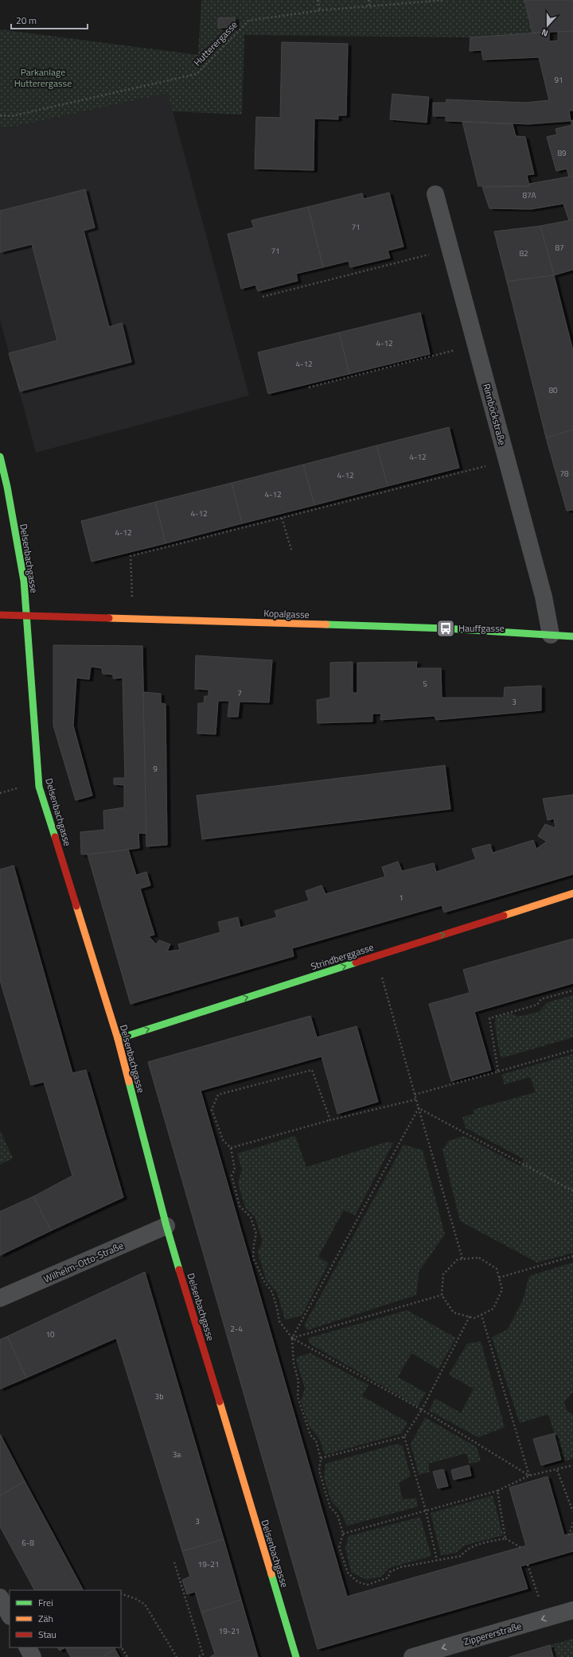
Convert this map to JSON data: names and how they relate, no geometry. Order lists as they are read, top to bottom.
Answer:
{
  "streets": {
    "street": [
      "Rinnböckstraße",
      "Delsenbachgasse",
      "Kopalgasse",
      "Strindberggasse",
      "Wilhelm-Otto-Straße",
      "Zippererstraße"
    ],
    "path": ["Hutterergasse"]
  },
  "crossings": [
    ["Rinnböckstraße", "Kopalgasse"],
    ["Delsenbachgasse", "Kopalgasse"],
    ["Delsenbachgasse", "Strindberggasse"],
    ["Delsenbachgasse", "Wilhelm-Otto-Straße"]
  ],
  "one_way": ["Strindberggasse", "Zippererstraße"],
  "parks": ["Parkanlage Hutterergasse"],
  "places": {
    "bus stop": ["Hauffgasse"]
  },
  "house_numbers": [
    "91",
    "89",
    "87A",
    "71",
    "87",
    "71",
    "82",
    "4-12",
    "4-12",
    "80",
    "4-12",
    "78",
    "4-12",
    "4-12",
    "4-12",
    "4-12",
    "5",
    "7",
    "3",
    "9",
    "1",
    "2-4",
    "10",
    "3b",
    "3a",
    "3",
    "6-8",
    "19-21",
    "19-21"
  ],
  "legend": ["Frei", "Zäh", "Stau"],
  "scale_bar": "20 m",
  "north": "bottom"
}
